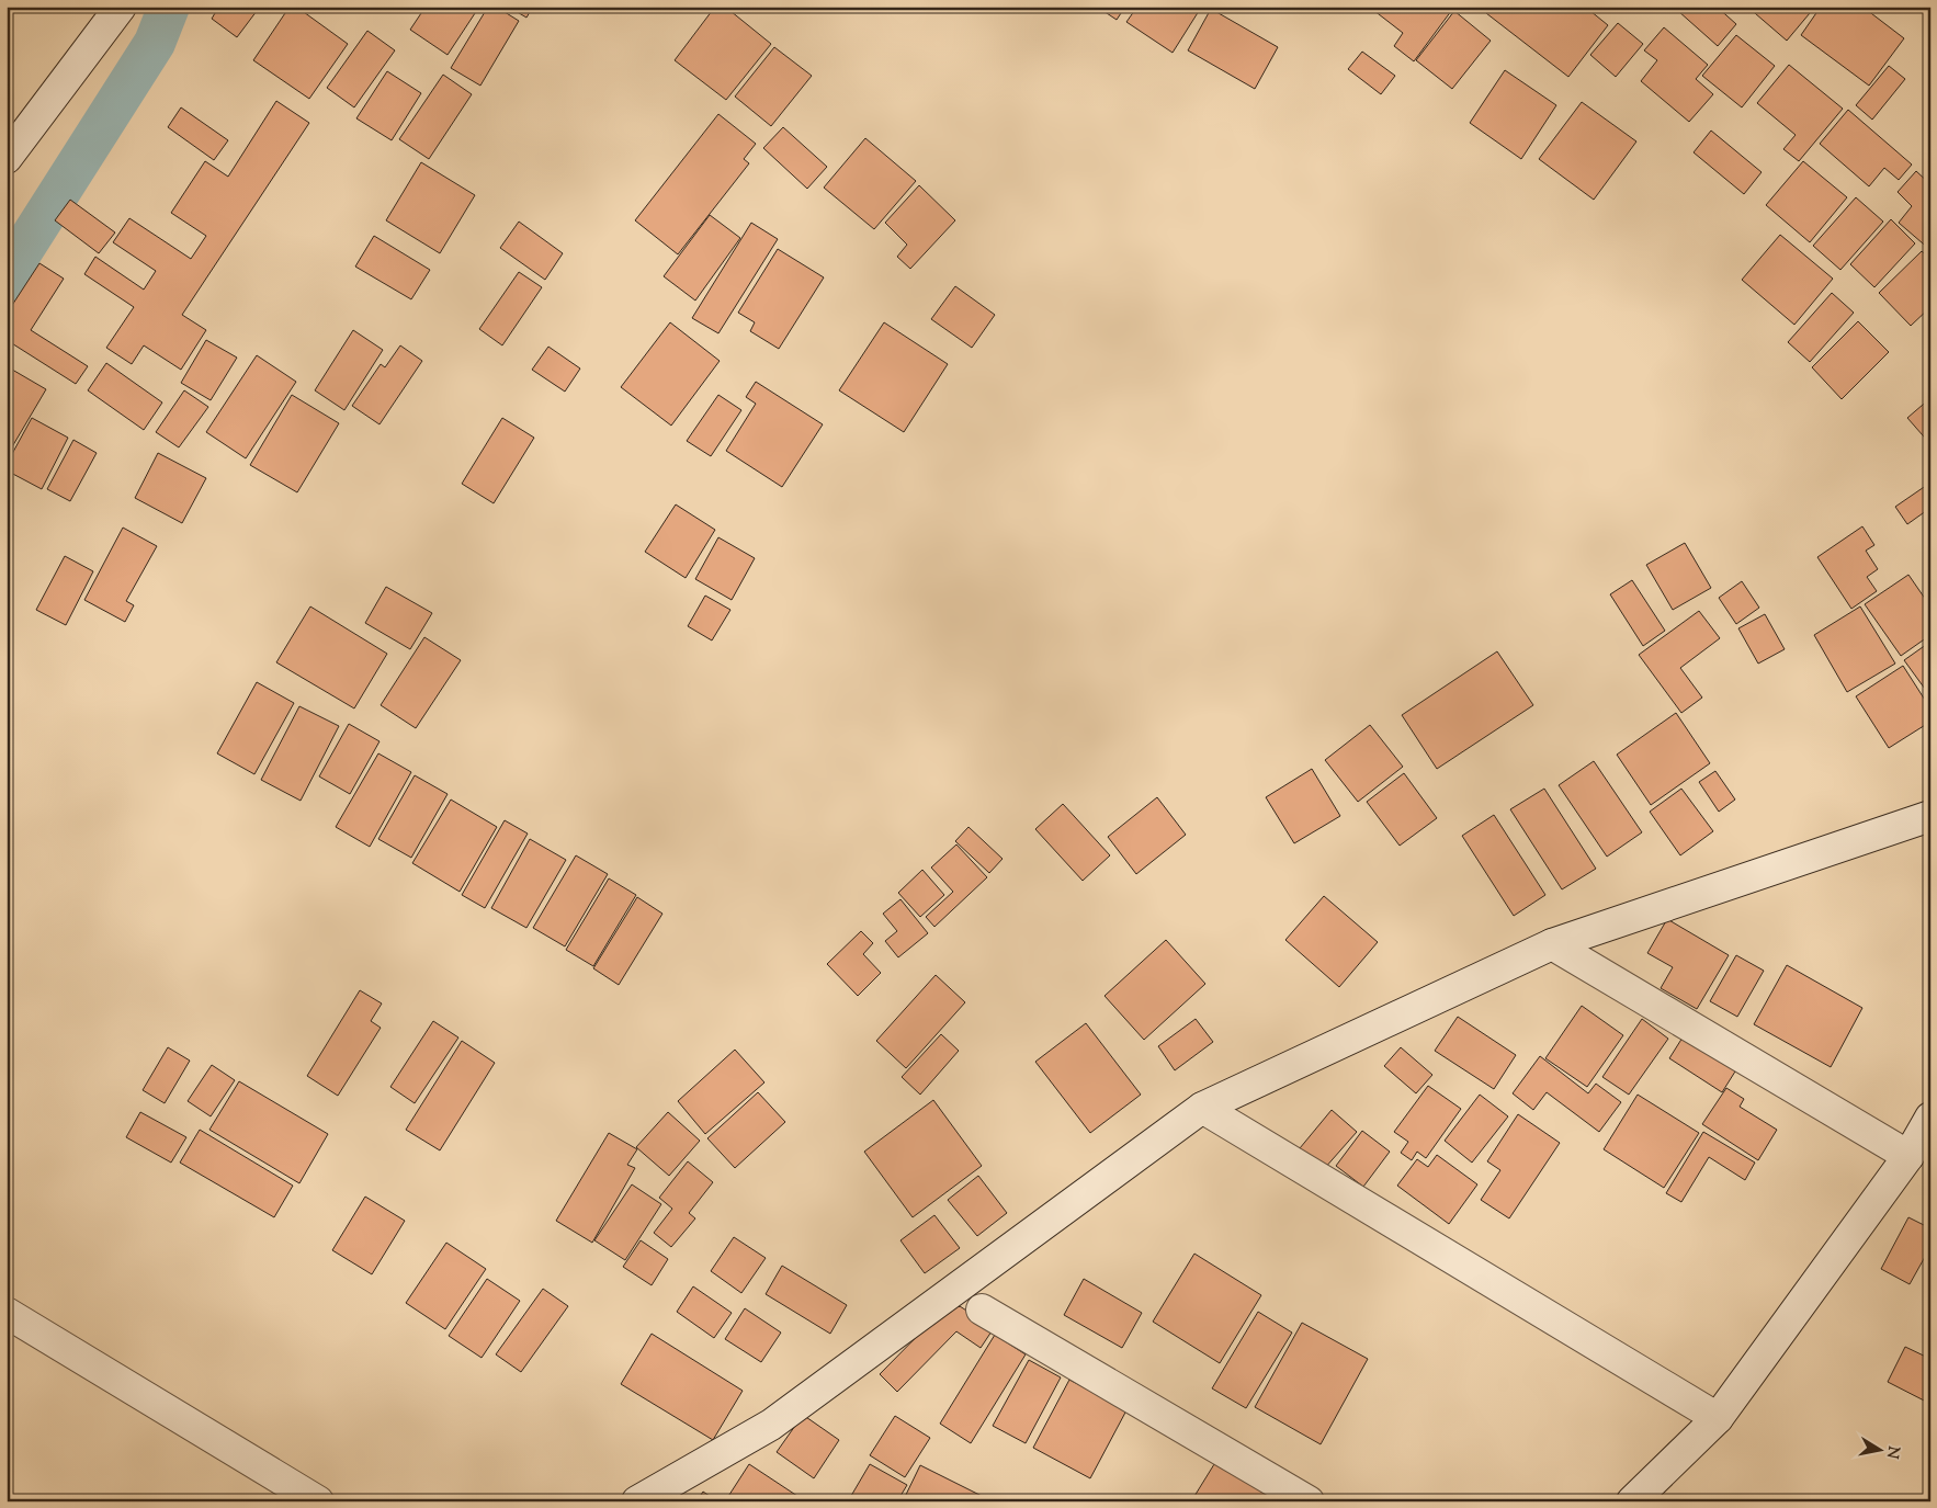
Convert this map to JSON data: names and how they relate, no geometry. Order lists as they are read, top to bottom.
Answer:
{
  "north": "right"
}
